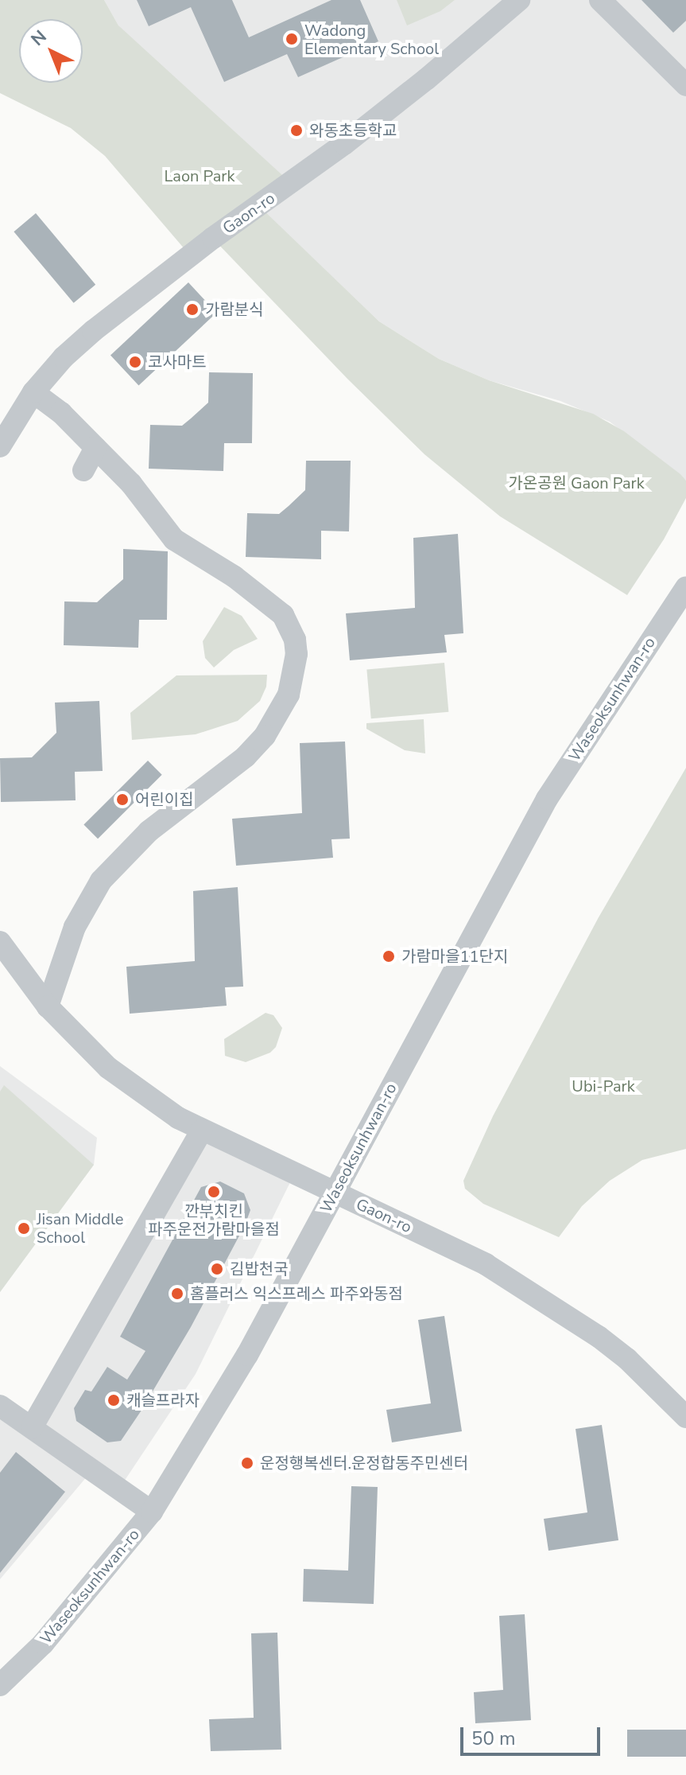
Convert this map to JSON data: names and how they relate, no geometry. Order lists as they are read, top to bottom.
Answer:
{
  "streets": {
    "street": ["Gaon-ro", "Waseoksunhwan-ro"]
  },
  "crossings": [
    ["Gaon-ro", "Waseoksunhwan-ro"]
  ],
  "parks": ["Laon Park", "가온공원 Gaon Park", "Ubi-Park"],
  "places": [
    "Wadong Elementary School",
    "와동초등학교",
    "가람분식",
    "코사마트",
    "어린이집",
    "가람마을11단지",
    "깐부치킨 파주운전가람마을점",
    "Jisan Middle School",
    "김밥천국",
    "홈플러스 익스프레스 파주와동점",
    "캐슬프라자",
    "운정행복센터.운정합동주민센터"
  ],
  "scale_bar": "50 m",
  "north": "top left"
}
